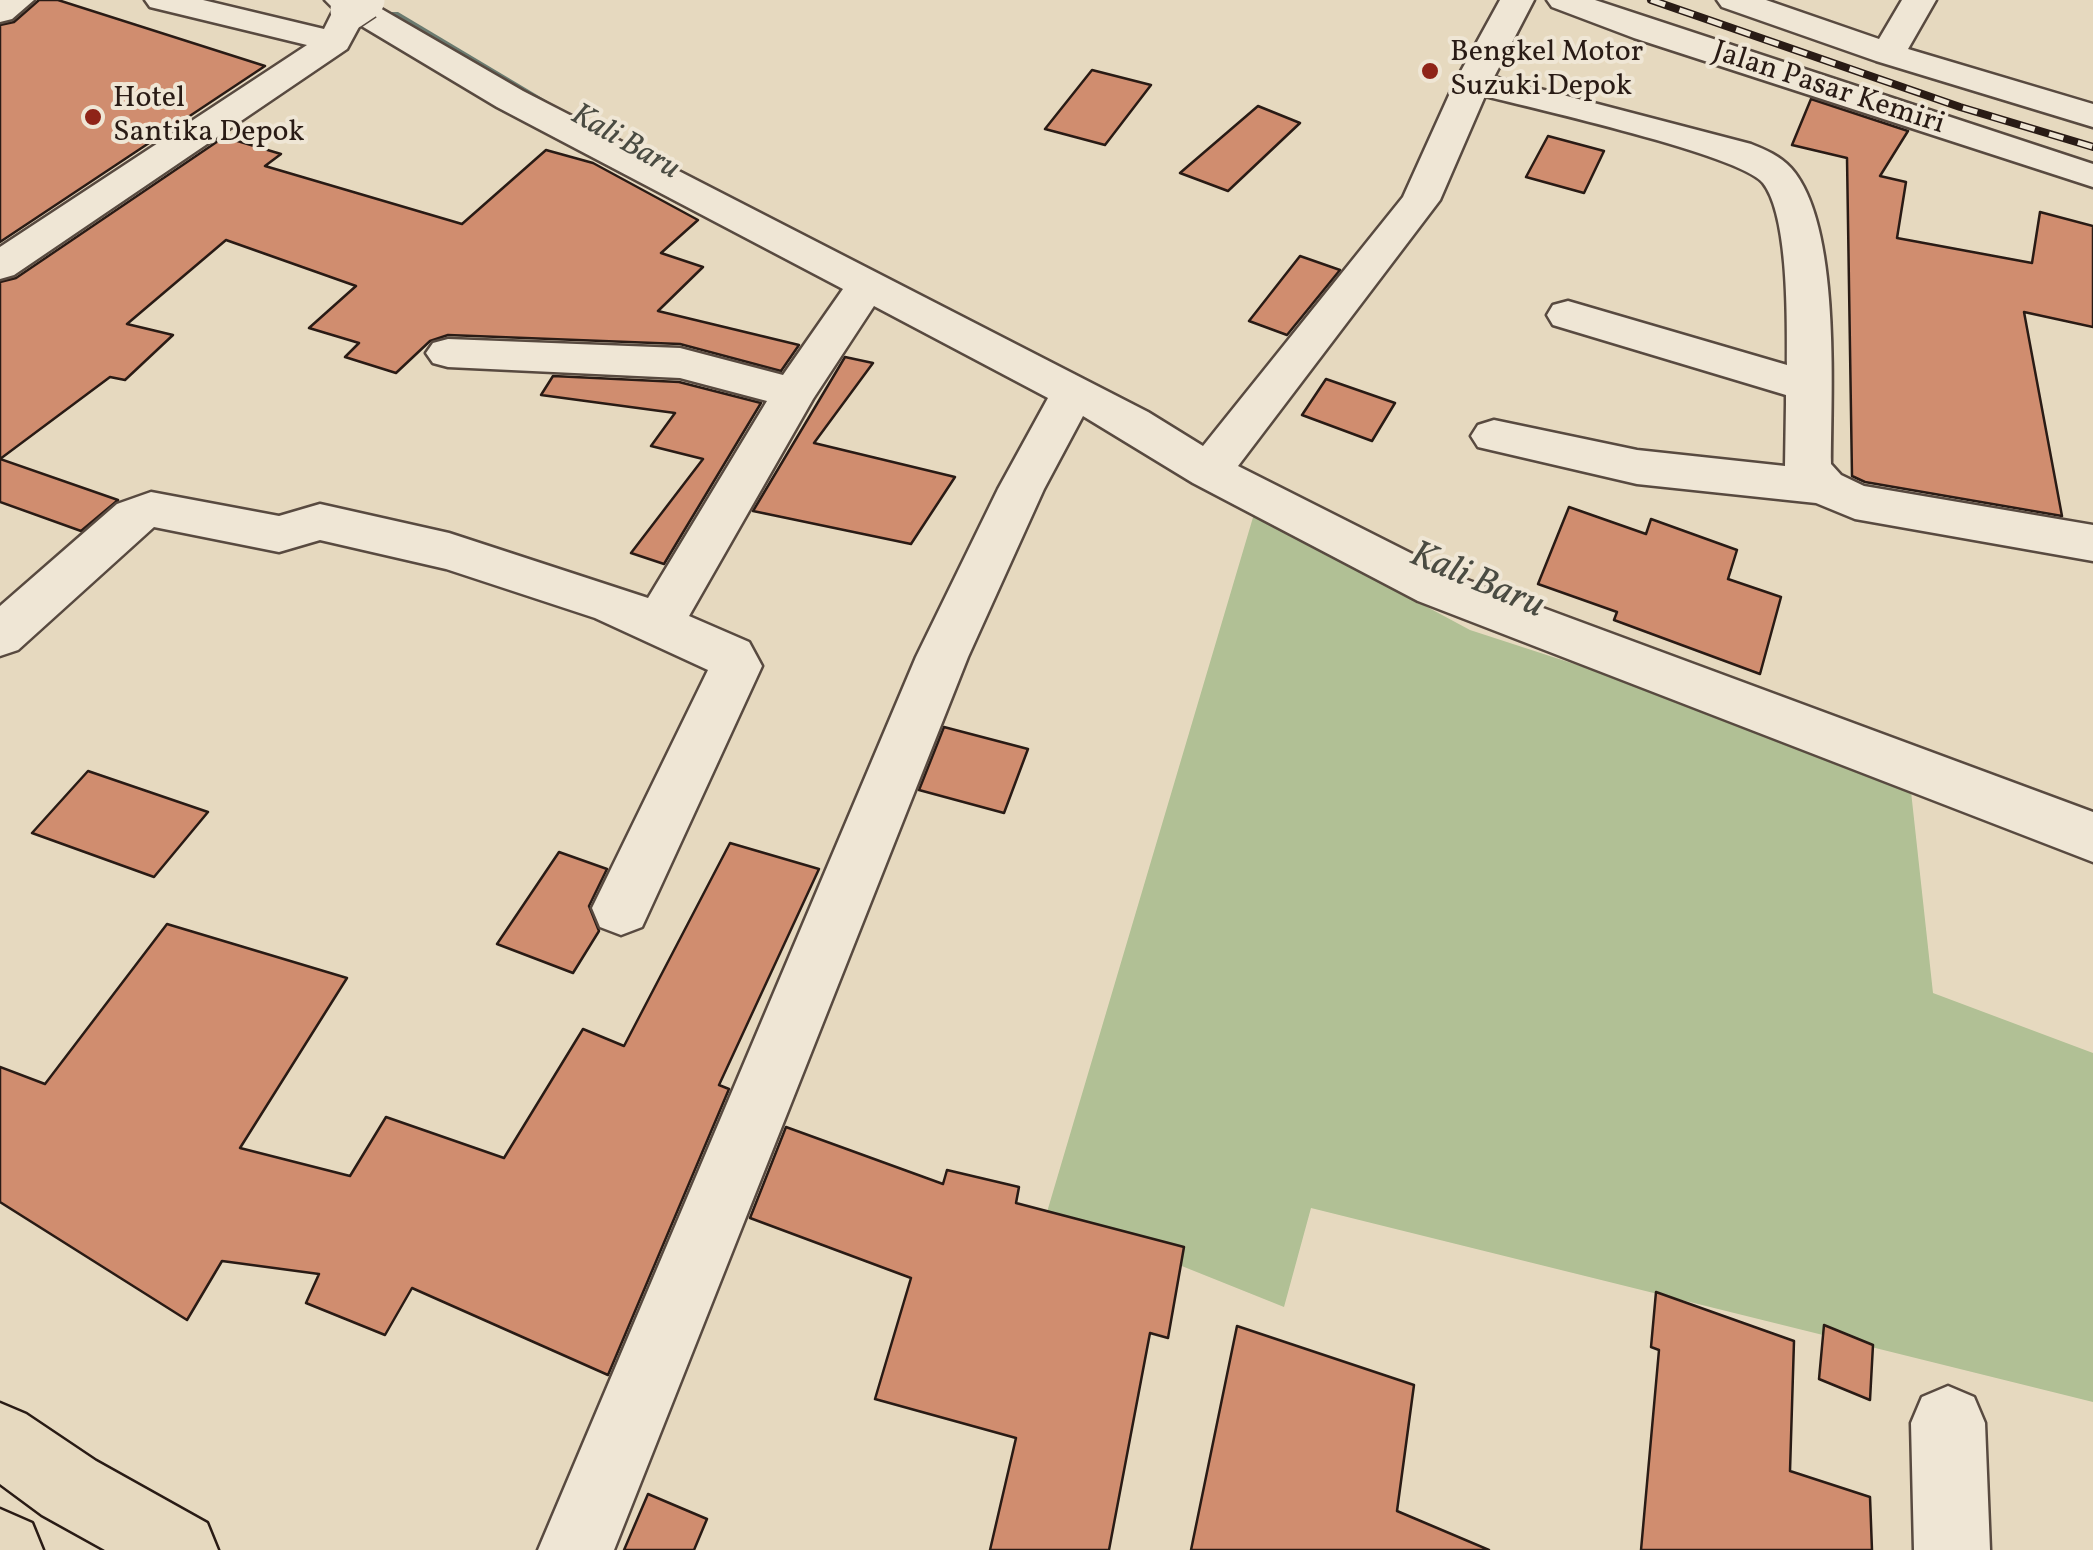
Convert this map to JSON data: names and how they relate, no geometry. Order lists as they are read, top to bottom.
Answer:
{
  "streets": {
    "street": ["Jalan Pasar Kemiri"]
  },
  "water": ["Kali Baru"],
  "places": ["Bengkel Motor Suzuki Depok", "Hotel Santika Depok"]
}
